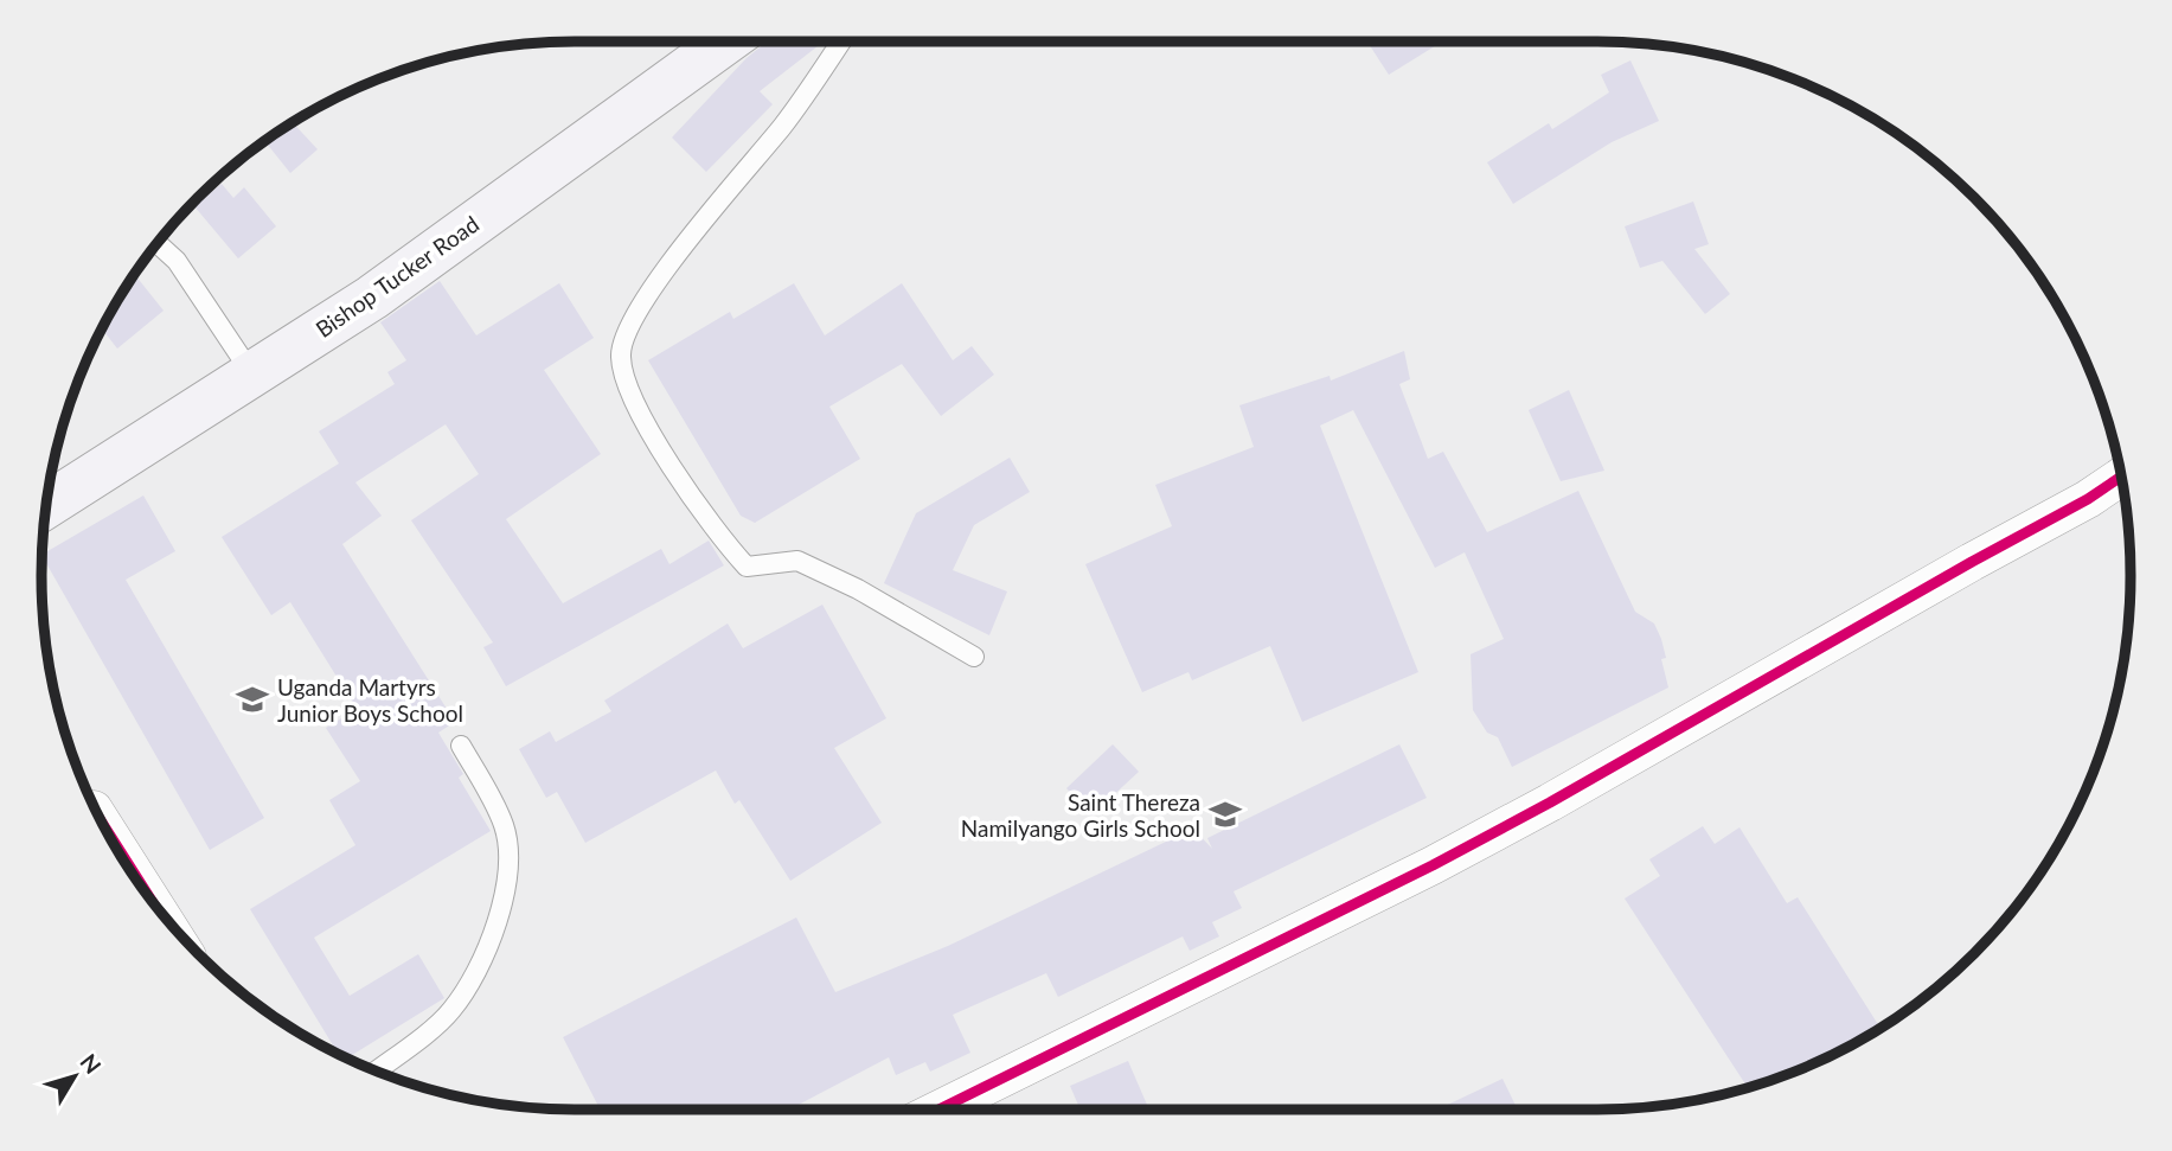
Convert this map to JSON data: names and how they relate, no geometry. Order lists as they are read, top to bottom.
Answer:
{
  "streets": {
    "main road": ["Bishop Tucker Road"]
  },
  "places": {
    "school or university": ["Uganda Martyrs Junior Boys School", "Saint Thereza Namilyango Girls School"]
  },
  "north": "top right"
}
